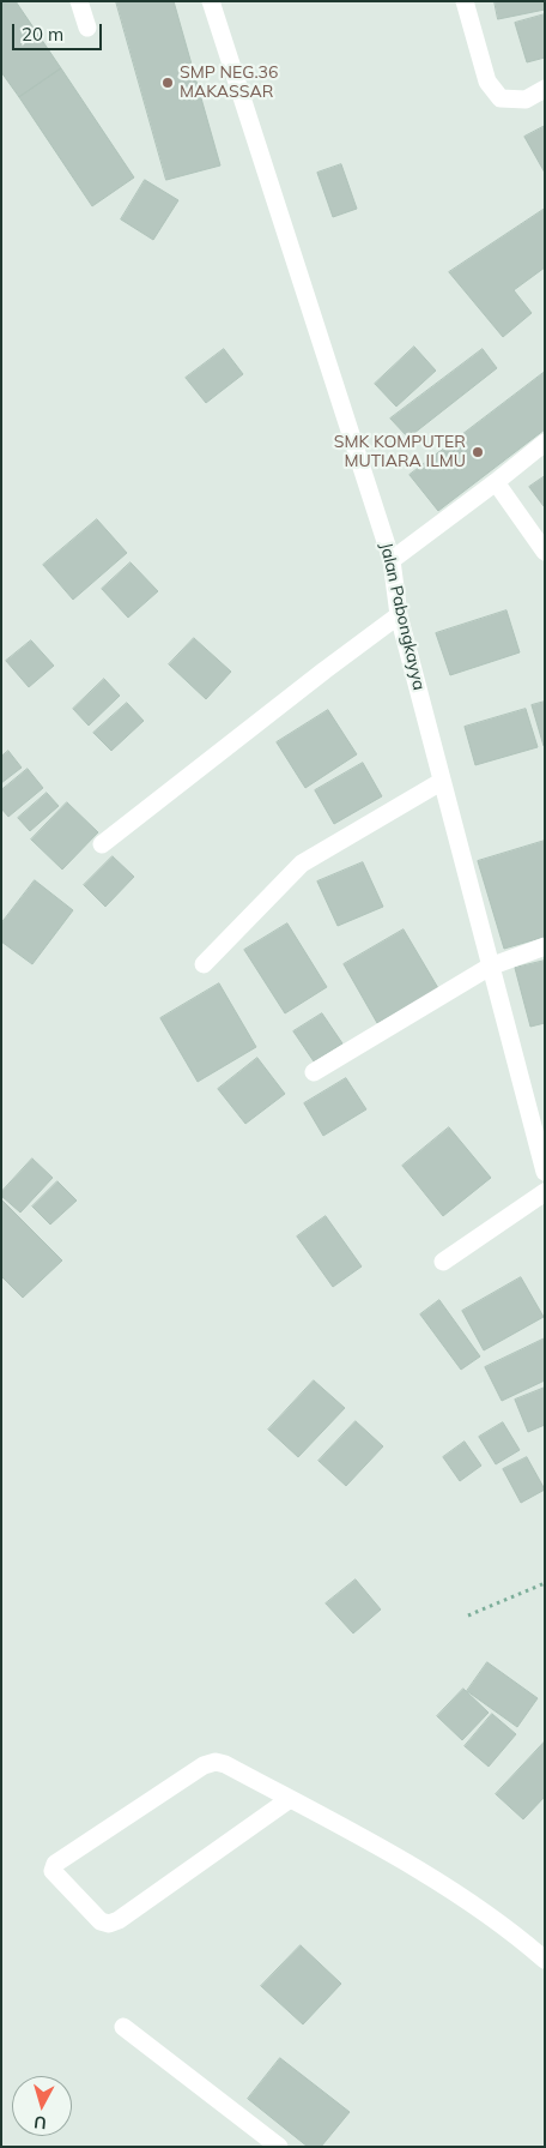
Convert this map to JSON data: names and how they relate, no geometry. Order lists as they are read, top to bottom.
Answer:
{
  "streets": {
    "street": ["Jalan Pabongkayya"]
  },
  "places": ["SMP NEG.36 MAKASSAR", "SMK KOMPUTER MUTIARA ILMU"],
  "scale_bar": "20 m",
  "north": "bottom"
}
